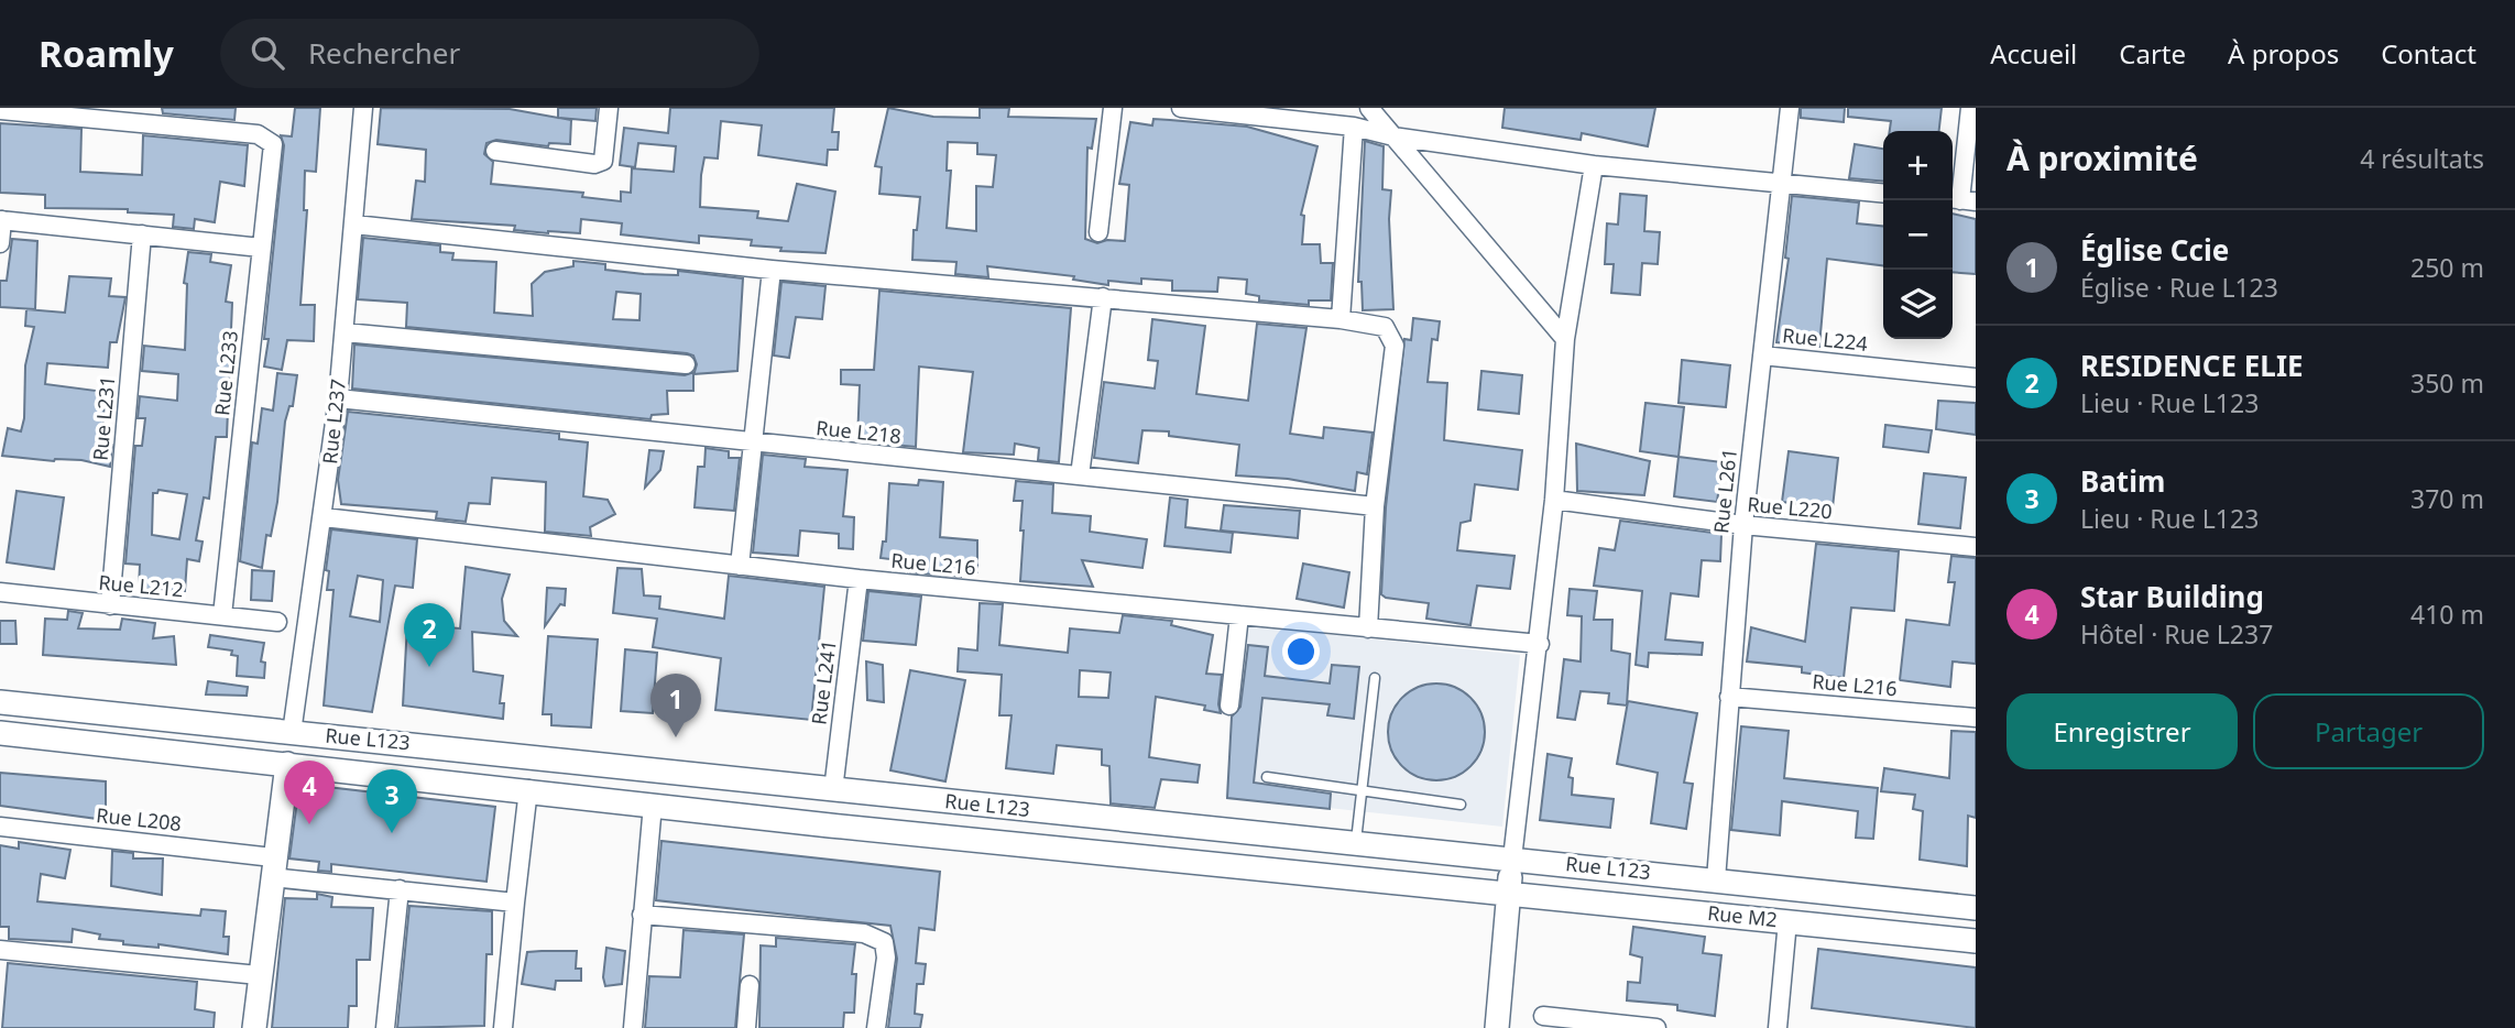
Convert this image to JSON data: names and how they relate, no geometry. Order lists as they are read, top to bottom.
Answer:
{
  "streets": {
    "main road": ["Rue L123", "Rue M2"],
    "street": [
      "Rue L224",
      "Rue L233",
      "Rue L231",
      "Rue L237",
      "Rue L218",
      "Rue L261",
      "Rue L220",
      "Rue L216",
      "Rue L212",
      "Rue L241",
      "Rue L208"
    ]
  },
  "crossings": [
    ["Rue L224", "Rue L261"],
    ["Rue L233", "Rue L212"],
    ["Rue L231", "Rue L212"],
    ["Rue L237", "Rue L218"],
    ["Rue L237", "Rue L216"],
    ["Rue L237", "Rue L123"],
    ["Rue L261", "Rue L220"],
    ["Rue L261", "Rue L216"],
    ["Rue L261", "Rue L123"],
    ["Rue L216", "Rue L241"],
    ["Rue L241", "Rue L123"],
    ["Rue L123", "Rue M2"]
  ],
  "page": {
    "header": "Roamly",
    "search": "Rechercher",
    "nav": [
      "Accueil",
      "Carte",
      "À propos",
      "Contact"
    ],
    "heading": ["À proximité", "4 résultats"],
    "map_buttons": ["+", "−"],
    "list": [
      {
        "mark": "1",
        "name": "Église Ccie",
        "note": "Église · Rue L123",
        "value": "250 m"
      },
      {
        "mark": "2",
        "name": "RESIDENCE ELIE",
        "note": "Lieu · Rue L123",
        "value": "350 m"
      },
      {
        "mark": "3",
        "name": "Batim",
        "note": "Lieu · Rue L123",
        "value": "370 m"
      },
      {
        "mark": "4",
        "name": "Star Building",
        "note": "Hôtel · Rue L237",
        "value": "410 m"
      }
    ],
    "pins": [
      "2",
      "1",
      "4",
      "3"
    ],
    "buttons": ["Enregistrer", "Partager"]
  }
}
